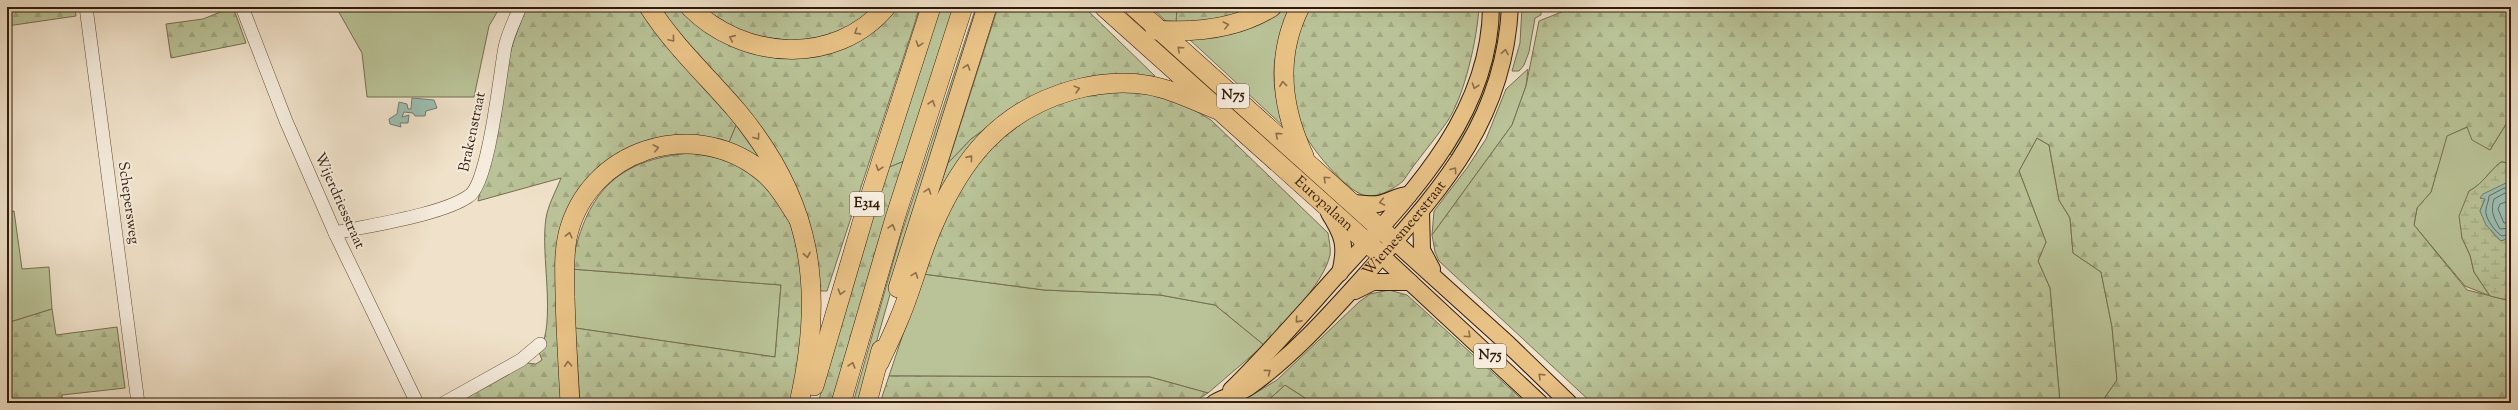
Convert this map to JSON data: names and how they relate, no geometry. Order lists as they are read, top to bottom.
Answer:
{
  "streets": {
    "highway": ["N75", "E314", "Europalaan"],
    "main road": ["Wiemesmeerstraat"],
    "street": ["Brakenstraat", "Wijerdriesstraat", "Schepersweg"]
  },
  "crossings": [
    ["Brakenstraat", "Wijerdriesstraat"],
    ["Europalaan", "Wiemesmeerstraat"]
  ]
}
